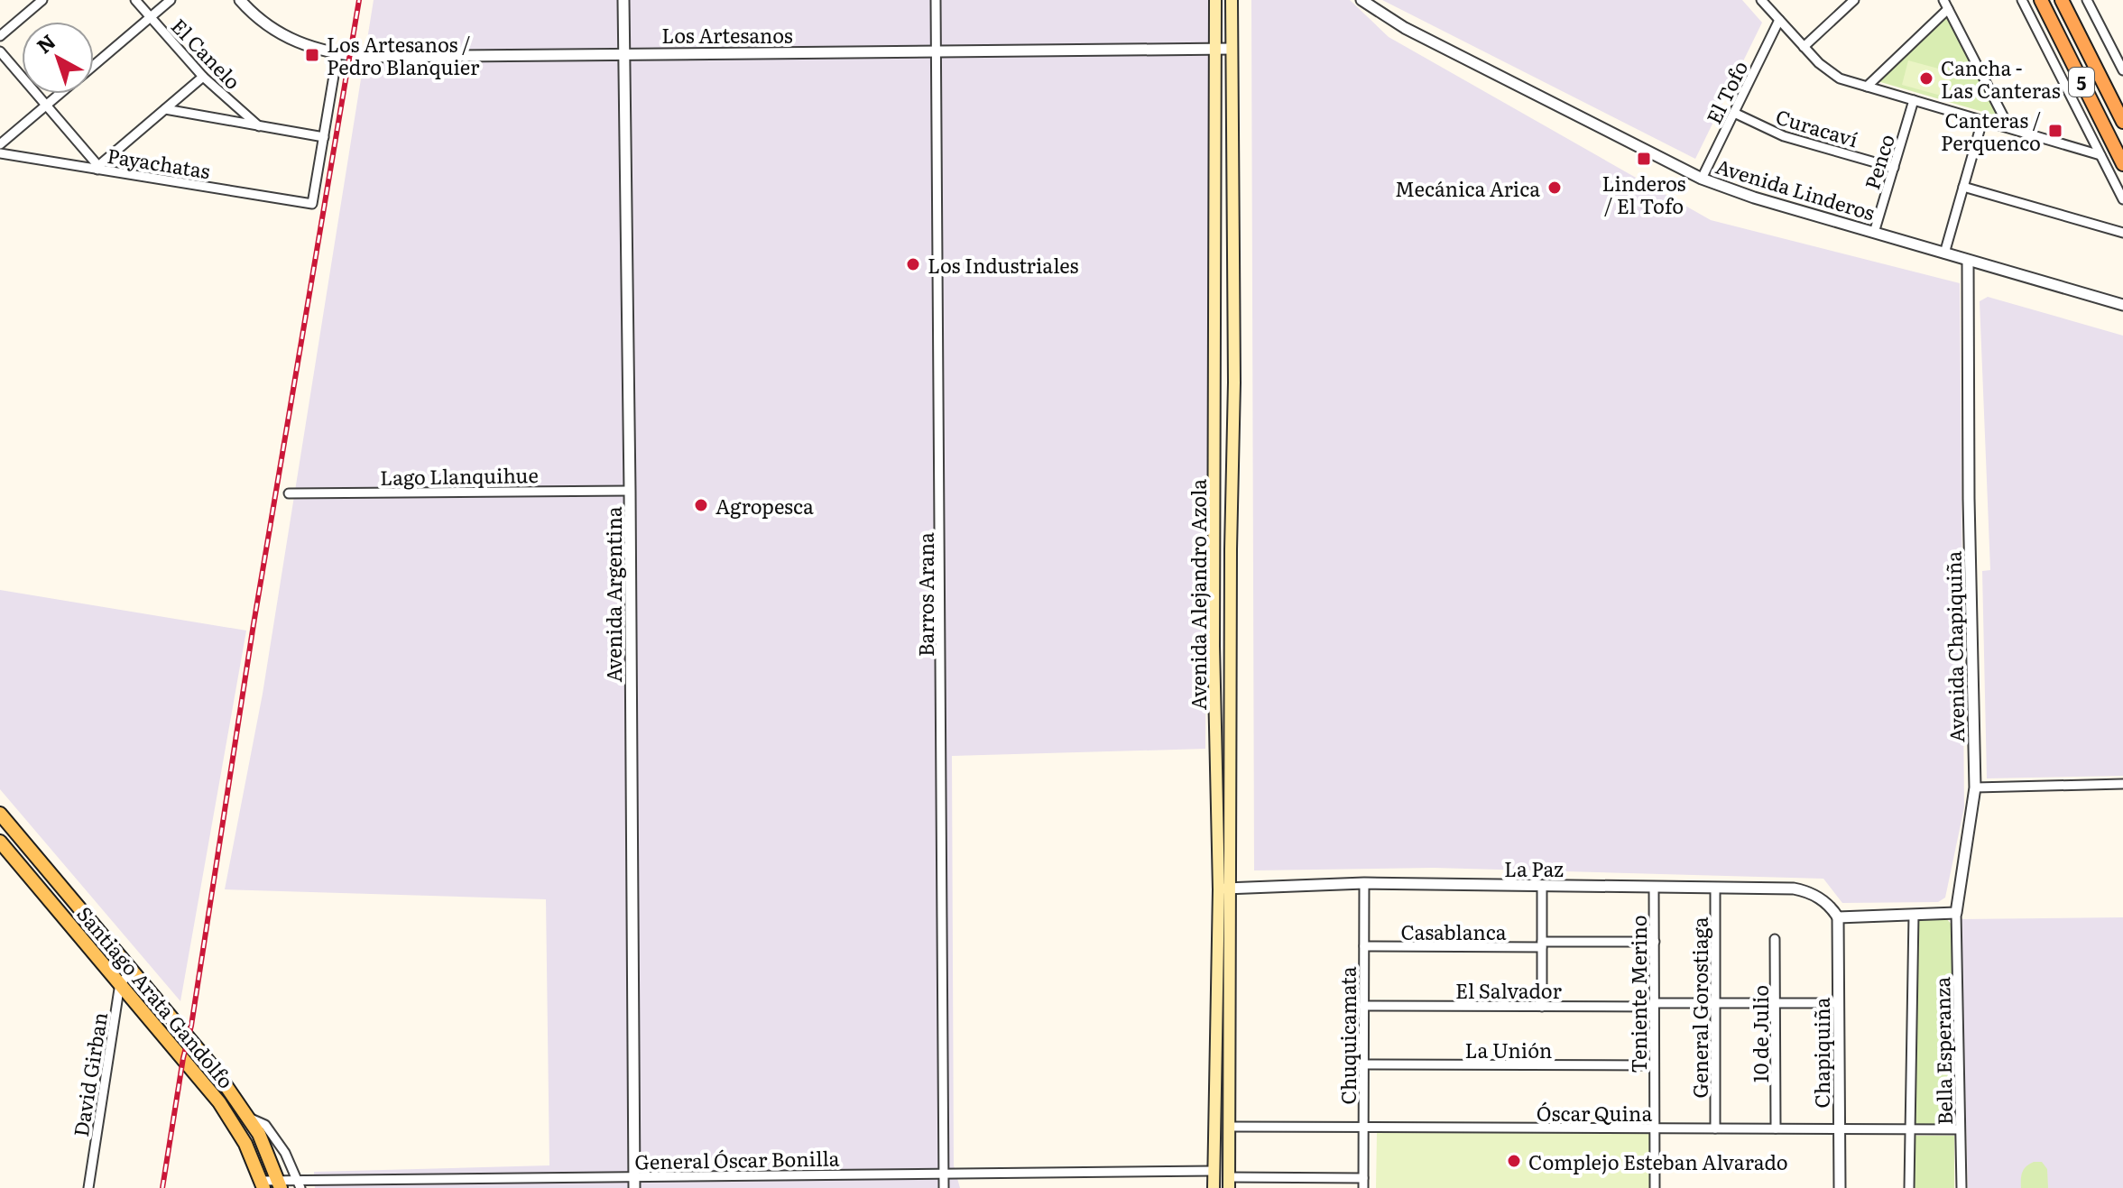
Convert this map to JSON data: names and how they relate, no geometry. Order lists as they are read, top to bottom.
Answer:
{
  "streets": {
    "highway": ["5"],
    "main road": ["Avenida Alejandro Azola", "Santiago Arata Gandolfo"],
    "street": [
      "Los Artesanos",
      "El Canelo",
      "El Tofo",
      "Curacaví",
      "Penco",
      "Payachatas",
      "Avenida Linderos",
      "Lago Llanquihue",
      "Avenida Argentina",
      "Barros Arana",
      "Avenida Chapiquiña",
      "La Paz",
      "Casablanca",
      "El Salvador",
      "Teniente Merino",
      "General Gorostiaga",
      "10 de Julio",
      "Chuquicamata",
      "La Unión",
      "Bella Esperanza",
      "Chapiquiña",
      "David Girban",
      "Óscar Quina",
      "General Óscar Bonilla"
    ]
  },
  "crossings": [
    ["Los Artesanos", "Avenida Argentina"],
    ["Los Artesanos", "Barros Arana"],
    ["Los Artesanos", "Avenida Alejandro Azola"],
    ["El Canelo", "Payachatas"],
    ["El Tofo", "Curacaví"],
    ["El Tofo", "Avenida Linderos"],
    ["Curacaví", "Penco"],
    ["Penco", "Avenida Linderos"],
    ["Avenida Linderos", "Avenida Chapiquiña"],
    ["Lago Llanquihue", "Avenida Argentina"],
    ["Avenida Argentina", "General Óscar Bonilla"],
    ["Barros Arana", "General Óscar Bonilla"],
    ["Avenida Alejandro Azola", "La Paz"],
    ["Avenida Alejandro Azola", "Óscar Quina"],
    ["Avenida Alejandro Azola", "General Óscar Bonilla"],
    ["Avenida Chapiquiña", "Bella Esperanza"],
    ["La Paz", "Teniente Merino"],
    ["La Paz", "General Gorostiaga"],
    ["La Paz", "Chuquicamata"],
    ["La Paz", "Chapiquiña"],
    ["Casablanca", "Teniente Merino"],
    ["Casablanca", "Chuquicamata"],
    ["El Salvador", "Teniente Merino"],
    ["El Salvador", "General Gorostiaga"],
    ["El Salvador", "10 de Julio"],
    ["El Salvador", "Chuquicamata"],
    ["El Salvador", "Chapiquiña"],
    ["Teniente Merino", "La Unión"],
    ["Teniente Merino", "Óscar Quina"],
    ["Santiago Arata Gandolfo", "David Girban"],
    ["Santiago Arata Gandolfo", "General Óscar Bonilla"],
    ["General Gorostiaga", "Óscar Quina"],
    ["10 de Julio", "Óscar Quina"],
    ["Chuquicamata", "La Unión"],
    ["Chuquicamata", "Óscar Quina"],
    ["Bella Esperanza", "Óscar Quina"],
    ["Chapiquiña", "Óscar Quina"]
  ],
  "places": {
    "transit": ["Los Artesanos / Pedro Blanquier", "Canteras / Perquenco", "Linderos / El Tofo"],
    "other": [
      "Cancha - Las Canteras",
      "Mecánica Arica",
      "Los Industriales",
      "Agropesca",
      "Complejo Esteban Alvarado"
    ]
  },
  "north": "top left"
}
